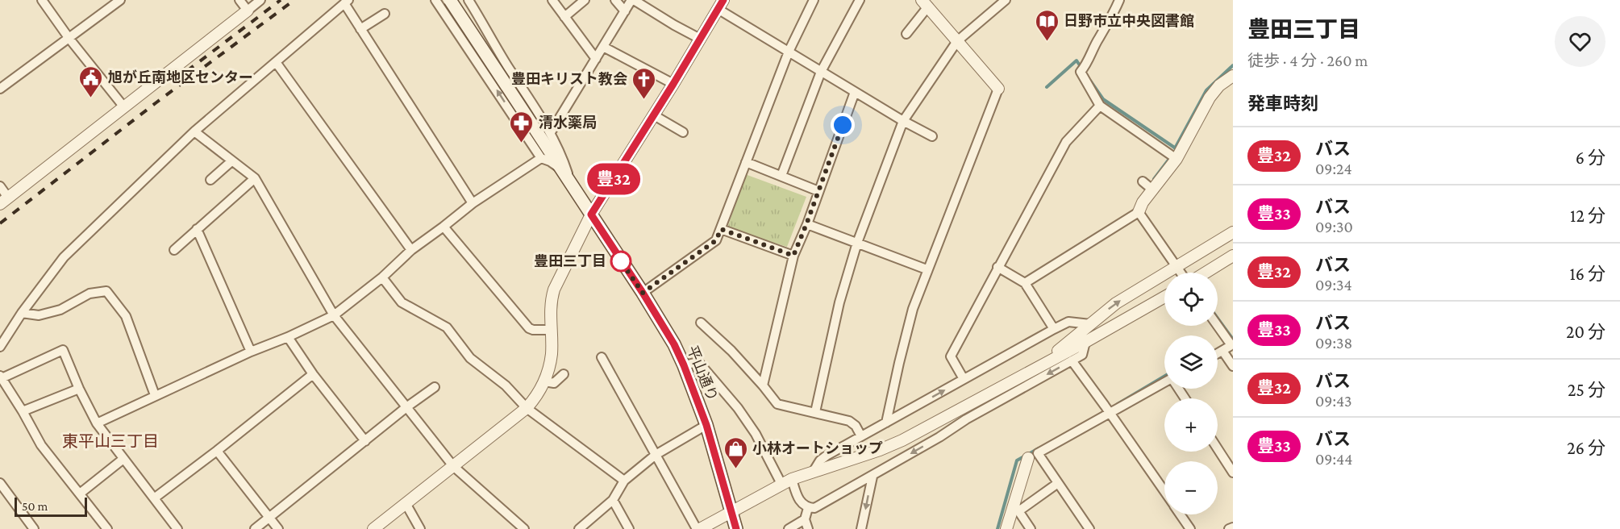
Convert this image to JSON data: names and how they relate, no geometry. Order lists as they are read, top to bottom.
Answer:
{
  "streets": {
    "main road": ["平山通り"]
  },
  "districts": ["東平山三丁目"],
  "places": {
    "library": ["日野市立中央図書館"],
    "public building": ["旭が丘南地区センター"],
    "church": ["豊田キリスト教会"],
    "pharmacy": ["清水薬局"],
    "other": ["豊田三丁目"],
    "shop": ["小林オートショップ"]
  },
  "lines": ["bus line 豊32"],
  "scale_bar": "50 m",
  "page": {
    "on_map": "豊32",
    "heading": [
      ["豊田三丁目", "徒歩 · 4 分 · 260 m"],
      "発車時刻"
    ],
    "list": [
      {
        "mark": "豊32",
        "name": "バス",
        "note": "09:24",
        "value": "6 分"
      },
      {
        "mark": "豊33",
        "name": "バス",
        "note": "09:30",
        "value": "12 分"
      },
      {
        "mark": "豊32",
        "name": "バス",
        "note": "09:34",
        "value": "16 分"
      },
      {
        "mark": "豊33",
        "name": "バス",
        "note": "09:38",
        "value": "20 分"
      },
      {
        "mark": "豊32",
        "name": "バス",
        "note": "09:43",
        "value": "25 分"
      },
      {
        "mark": "豊33",
        "name": "バス",
        "note": "09:44",
        "value": "26 分"
      }
    ],
    "map_buttons": ["+", "−"],
    "scale": "50 m"
  }
}
